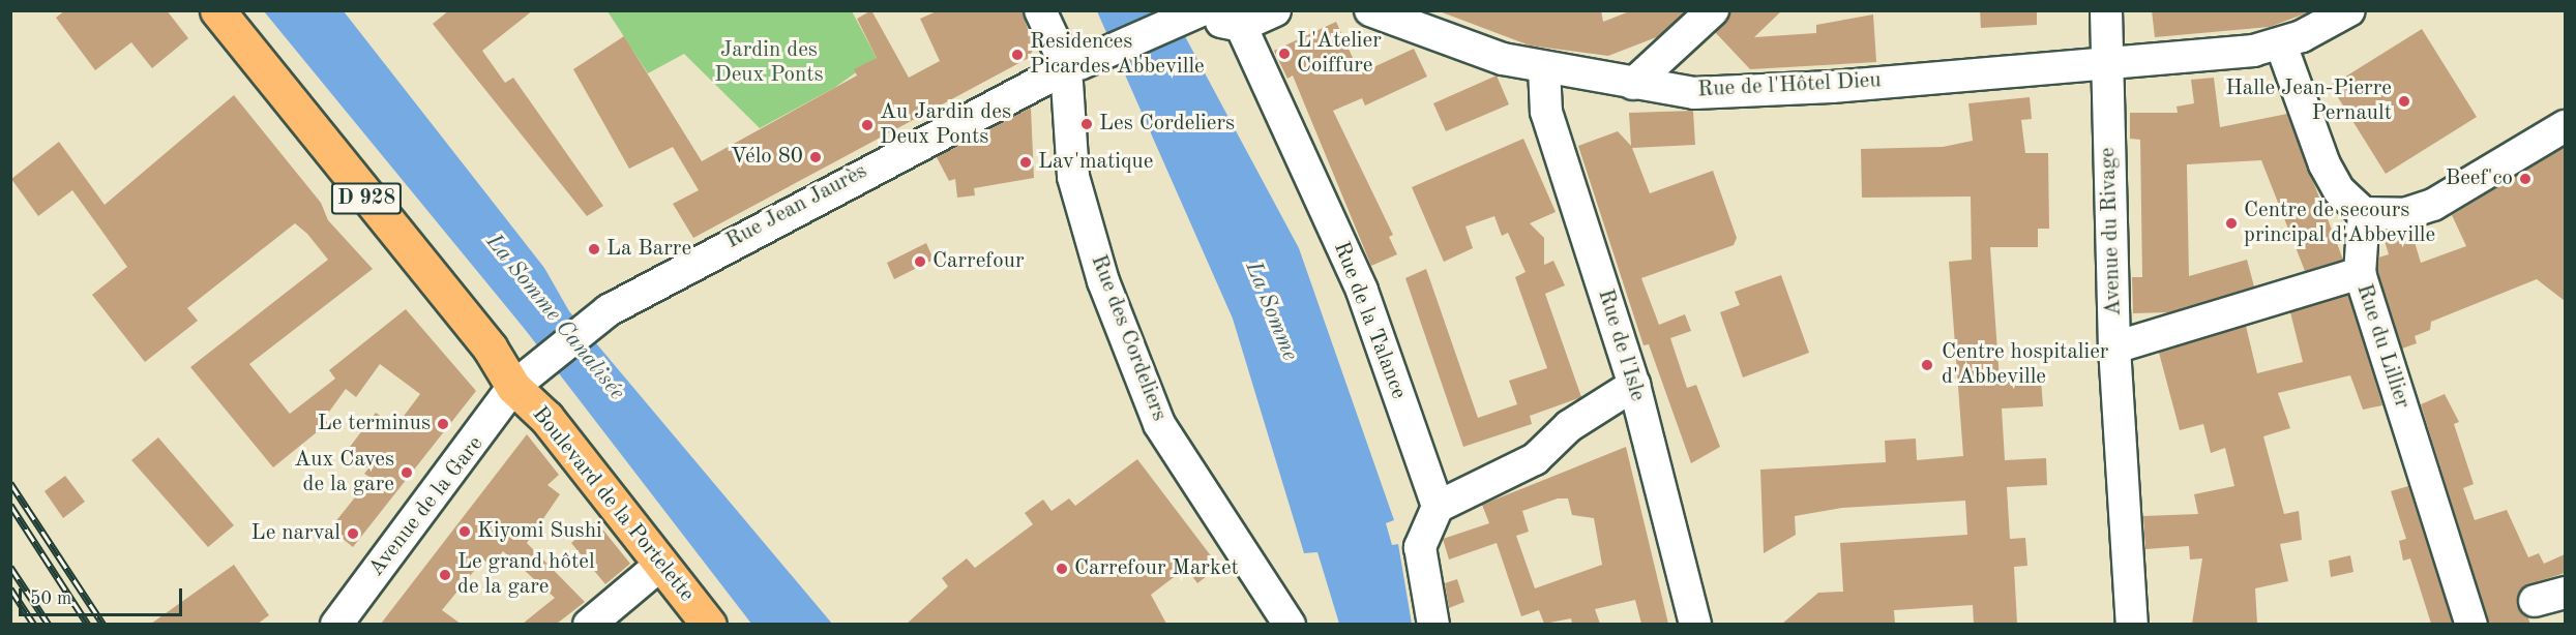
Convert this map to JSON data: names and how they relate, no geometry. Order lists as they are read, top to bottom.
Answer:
{
  "streets": {
    "main road": ["D 928", "Boulevard de la Portelette"],
    "street": [
      "Rue de l'Hôtel Dieu",
      "Rue Jean Jaurès",
      "Avenue du Rivage",
      "Rue de la Talance",
      "Rue des Cordeliers",
      "Rue de l'Isle",
      "Rue du Lillier",
      "Avenue de la Gare"
    ]
  },
  "crossings": [
    ["Rue de l'Hôtel Dieu", "Avenue du Rivage"],
    ["Rue de l'Hôtel Dieu", "Rue de l'Isle"],
    ["D 928", "Rue Jean Jaurès"],
    ["D 928", "Boulevard de la Portelette"],
    ["D 928", "Avenue de la Gare"],
    ["Rue Jean Jaurès", "Rue des Cordeliers"],
    ["Rue Jean Jaurès", "Boulevard de la Portelette"],
    ["Rue Jean Jaurès", "Avenue de la Gare"],
    ["Boulevard de la Portelette", "Avenue de la Gare"]
  ],
  "water": ["La Somme", "La Somme Canalisée"],
  "parks": ["Jardin des Deux Ponts"],
  "places": [
    "L'Atelier Coiffure",
    "Residences Picardes Abbeville",
    "Halle Jean-Pierre Pernault",
    "Les Cordeliers",
    "Au Jardin des Deux Ponts",
    "Vélo 80",
    "Lav'matique",
    "Beef'co",
    "Centre de secours principal d'Abbeville",
    "La Barre",
    "Carrefour",
    "Centre hospitalier d'Abbeville",
    "Le terminus",
    "Aux Caves de la gare",
    "Kiyomi Sushi",
    "Le narval",
    "Carrefour Market",
    "Le grand hôtel de la gare"
  ],
  "scale_bar": "50 m"
}
